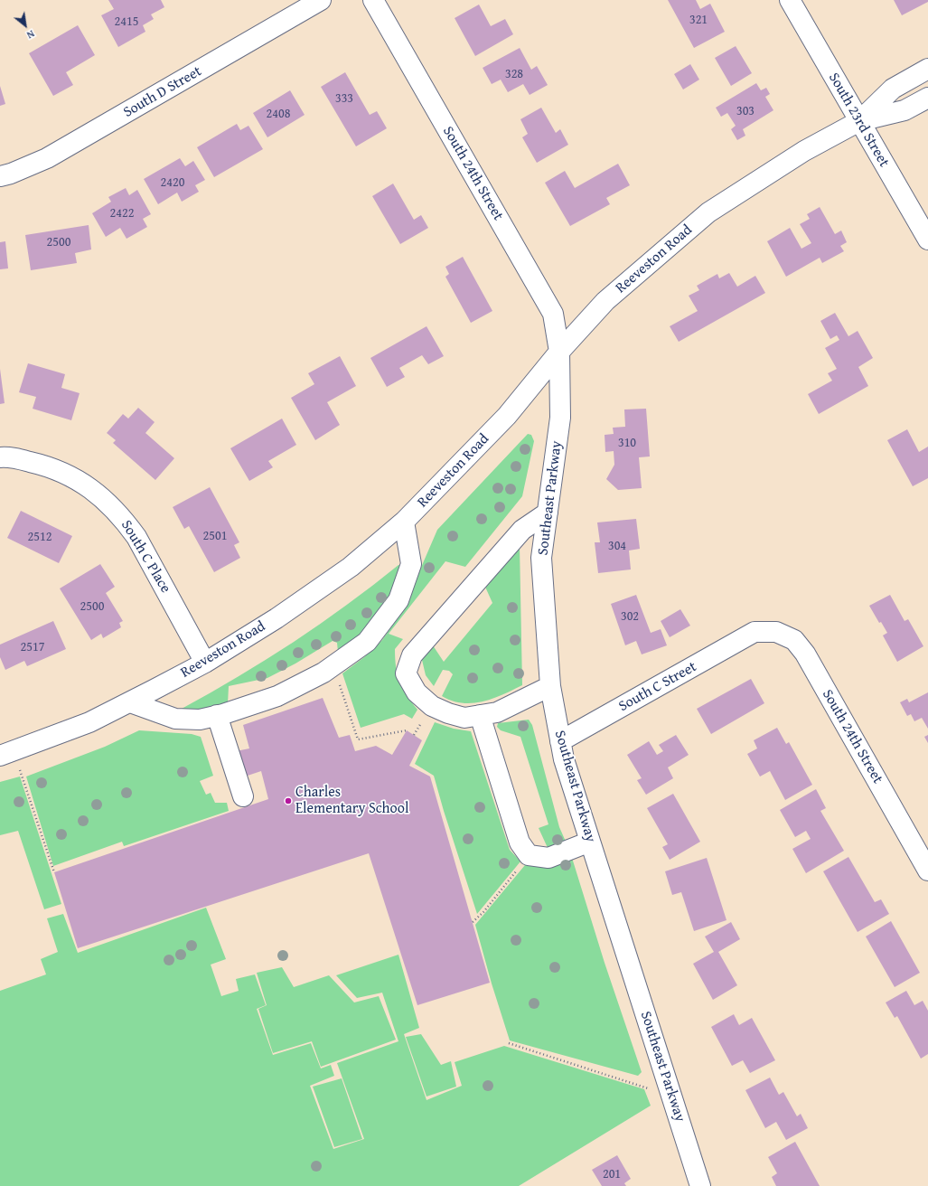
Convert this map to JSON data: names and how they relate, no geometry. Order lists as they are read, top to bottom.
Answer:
{
  "streets": {
    "street": [
      "South D Street",
      "South 23rd Street",
      "South 24th Street",
      "Reeveston Road",
      "Southeast Parkway",
      "South C Place",
      "South C Street"
    ]
  },
  "crossings": [
    ["South 23rd Street", "Reeveston Road"],
    ["South 24th Street", "Reeveston Road"],
    ["South 24th Street", "Southeast Parkway"],
    ["South 24th Street", "South C Street"],
    ["Reeveston Road", "Southeast Parkway"],
    ["Reeveston Road", "South C Place"],
    ["Southeast Parkway", "South C Street"]
  ],
  "places": ["Charles Elementary School"],
  "house_numbers": [
    "321",
    "2415",
    "328",
    "333",
    "303",
    "2408",
    "2420",
    "2422",
    "2500",
    "310",
    "2501",
    "2512",
    "304",
    "2500",
    "302",
    "2517",
    "201"
  ],
  "north": "bottom right"
}
